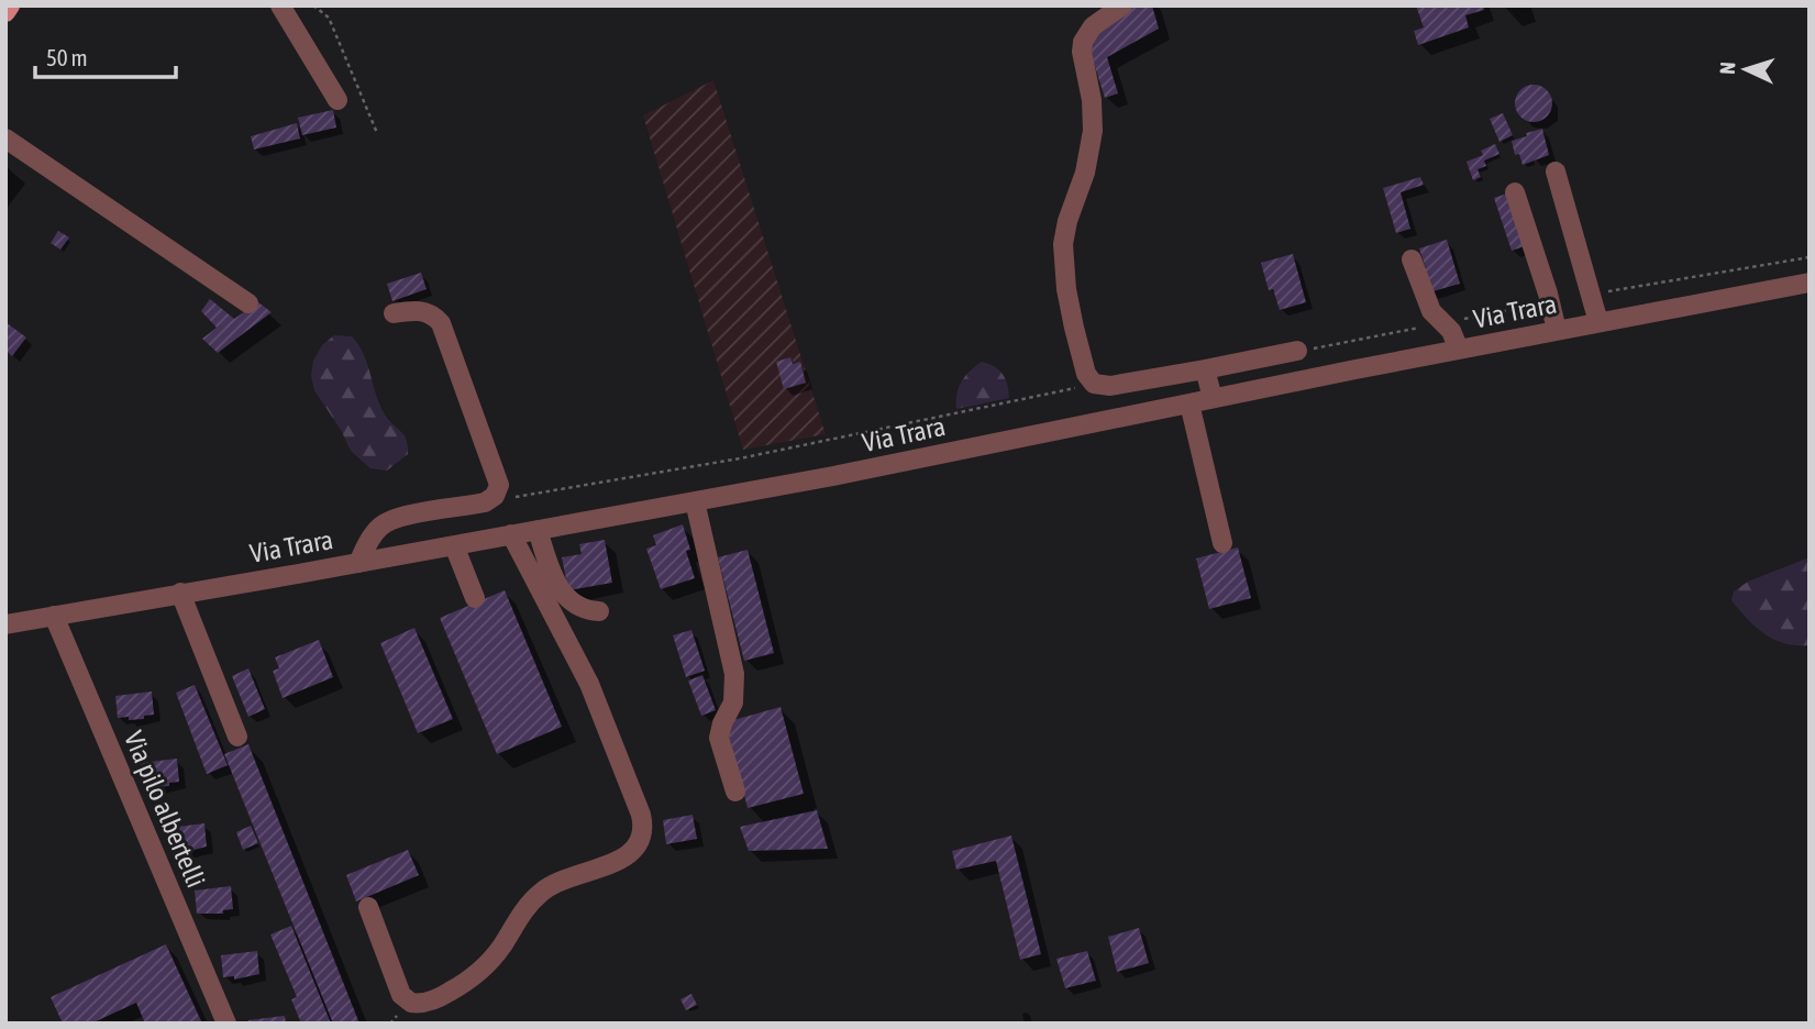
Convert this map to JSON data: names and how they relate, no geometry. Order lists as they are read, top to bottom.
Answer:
{
  "streets": {
    "street": ["Via Trara", "Via pilo albertelli"]
  },
  "crossings": [
    ["Via Trara", "Via pilo albertelli"]
  ],
  "scale_bar": "50 m",
  "north": "left"
}
